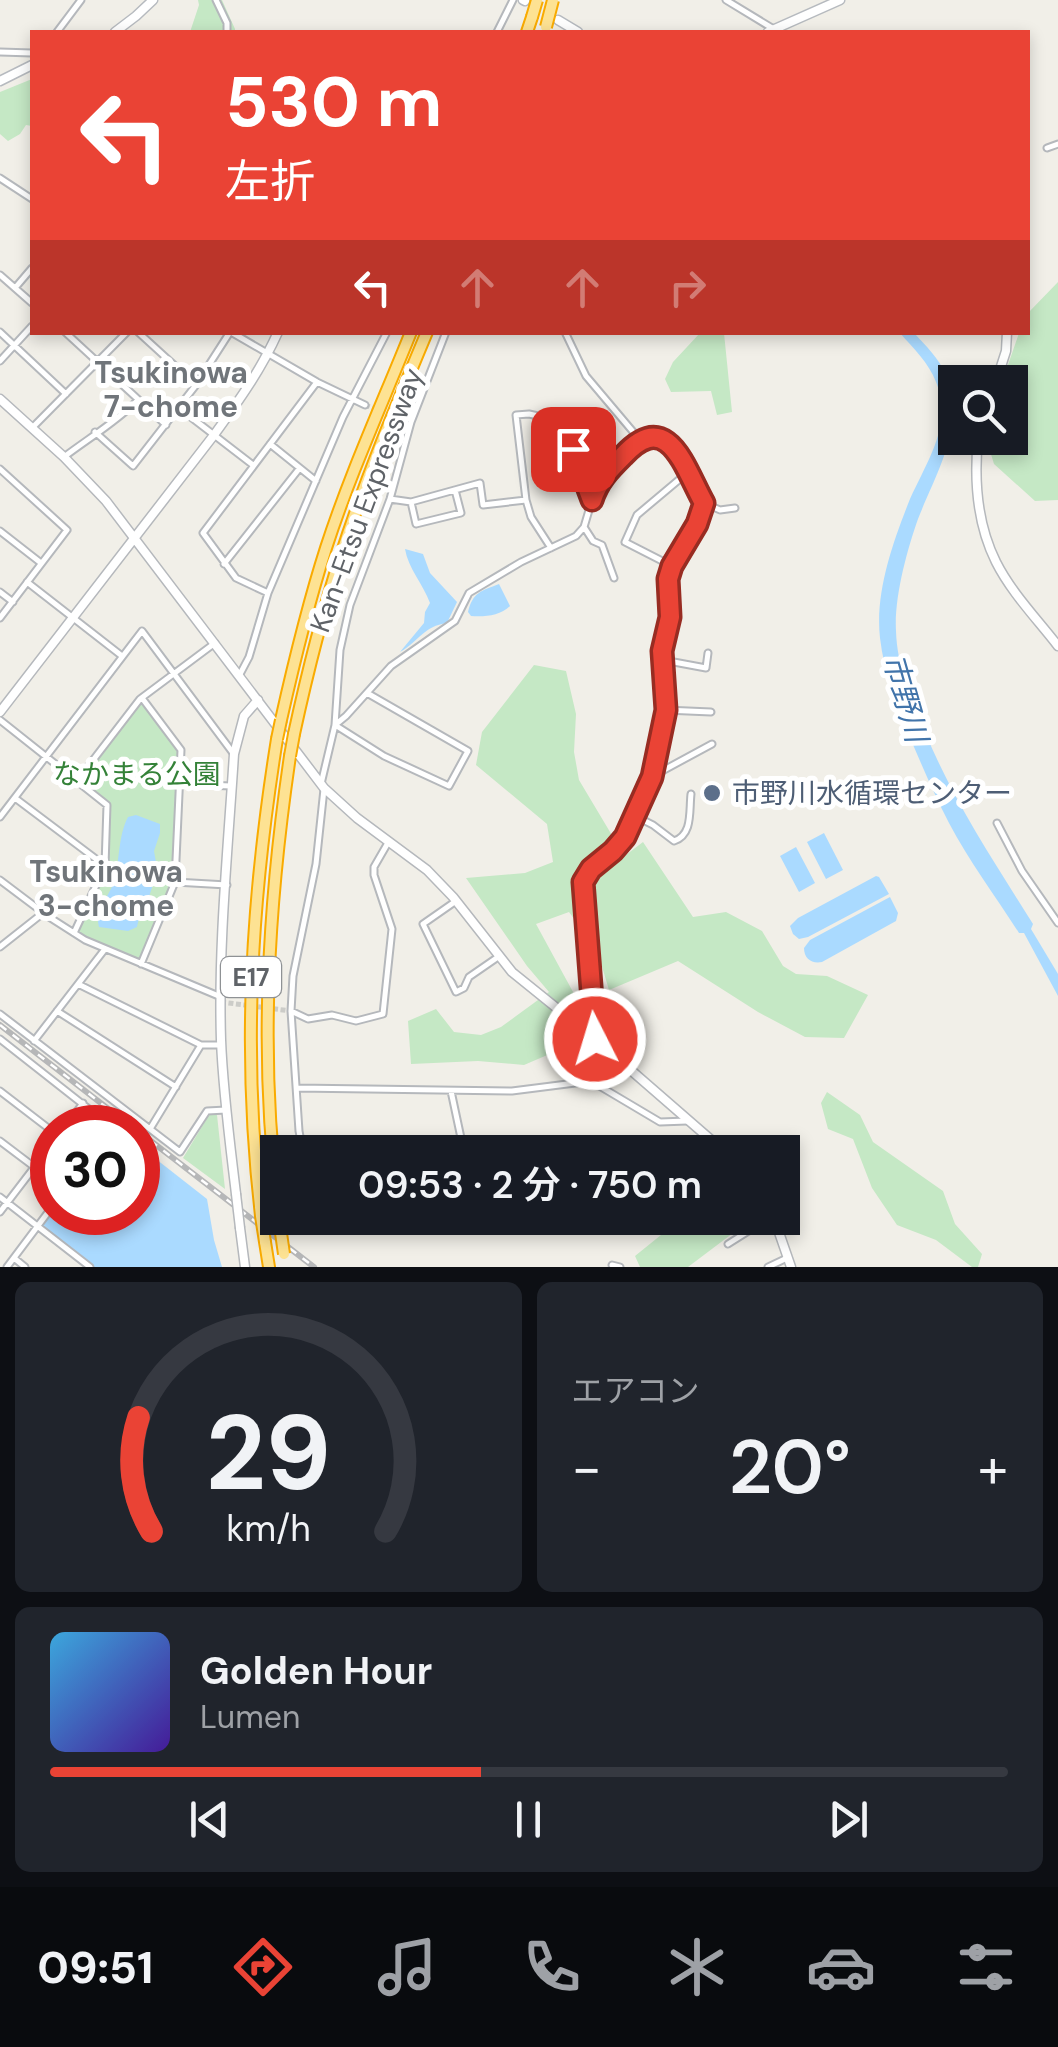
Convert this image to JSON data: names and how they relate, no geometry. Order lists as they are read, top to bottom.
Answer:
{
  "streets": {
    "highway": ["Kan-Etsu Expressway", "E17"]
  },
  "districts": ["Tsukinowa 7-chome", "Tsukinowa 3-chome"],
  "water": ["市野川"],
  "parks": ["なかまる公園"],
  "places": ["市野川水循環センター"],
  "page": {
    "turn": ["530 m", "左折"],
    "limit": "30",
    "trip": "09:53 · 2 分 · 750 m",
    "tile": "エアコン",
    "heat": ["−", "20°", "+"],
    "song": ["Golden Hour", "Lumen"],
    "tabs": "09:51",
    "gauge": ["29", "km/h"]
  }
}
